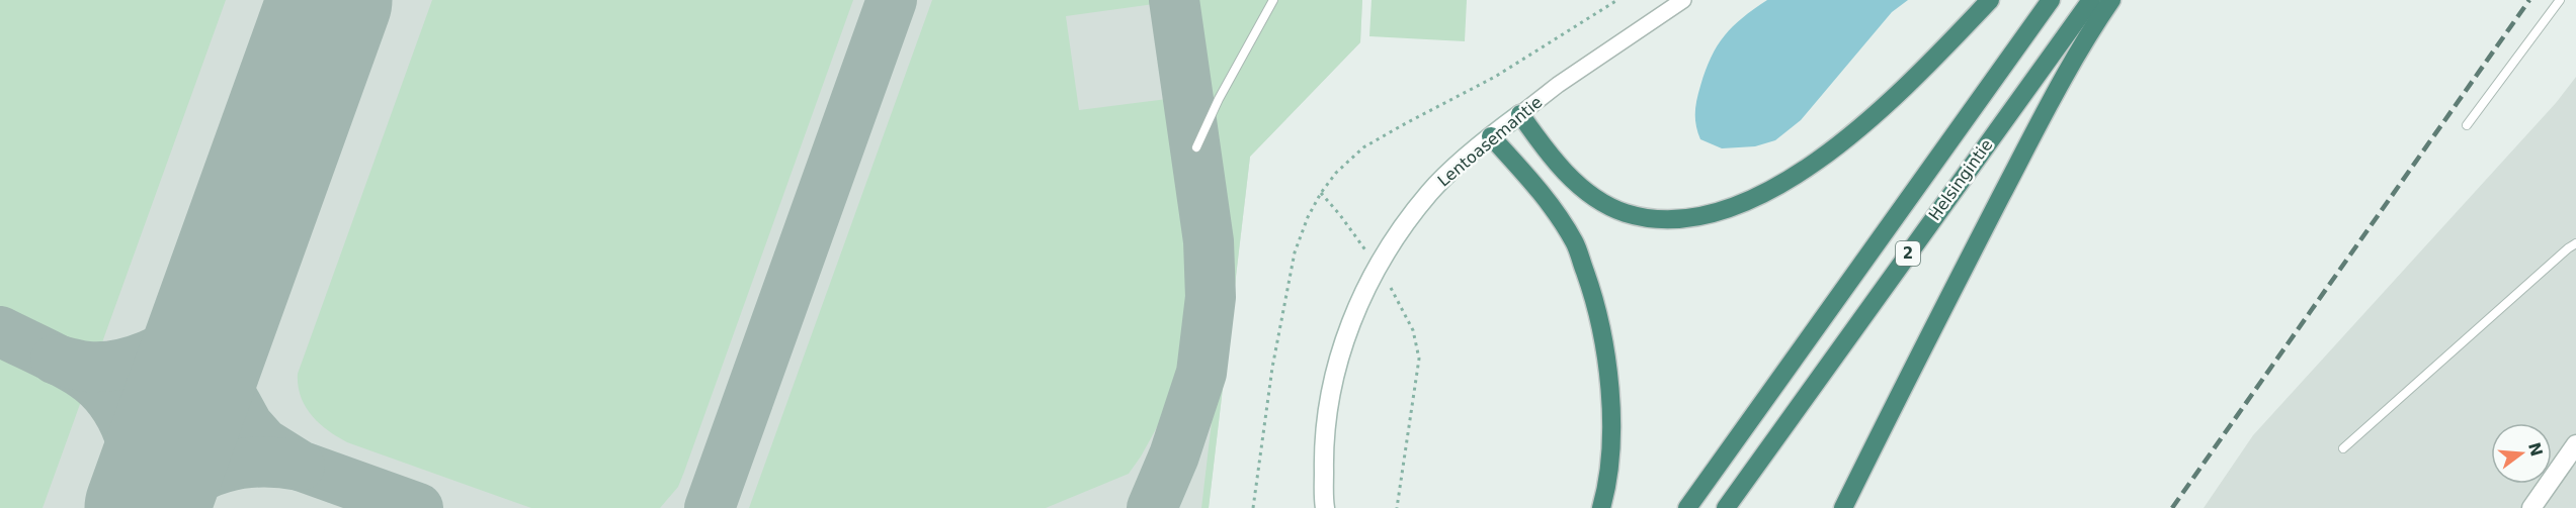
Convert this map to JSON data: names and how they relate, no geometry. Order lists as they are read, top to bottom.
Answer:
{
  "streets": {
    "highway": ["Helsingintie", "2"],
    "main road": ["Lentoasemantie"]
  },
  "north": "right"
}
